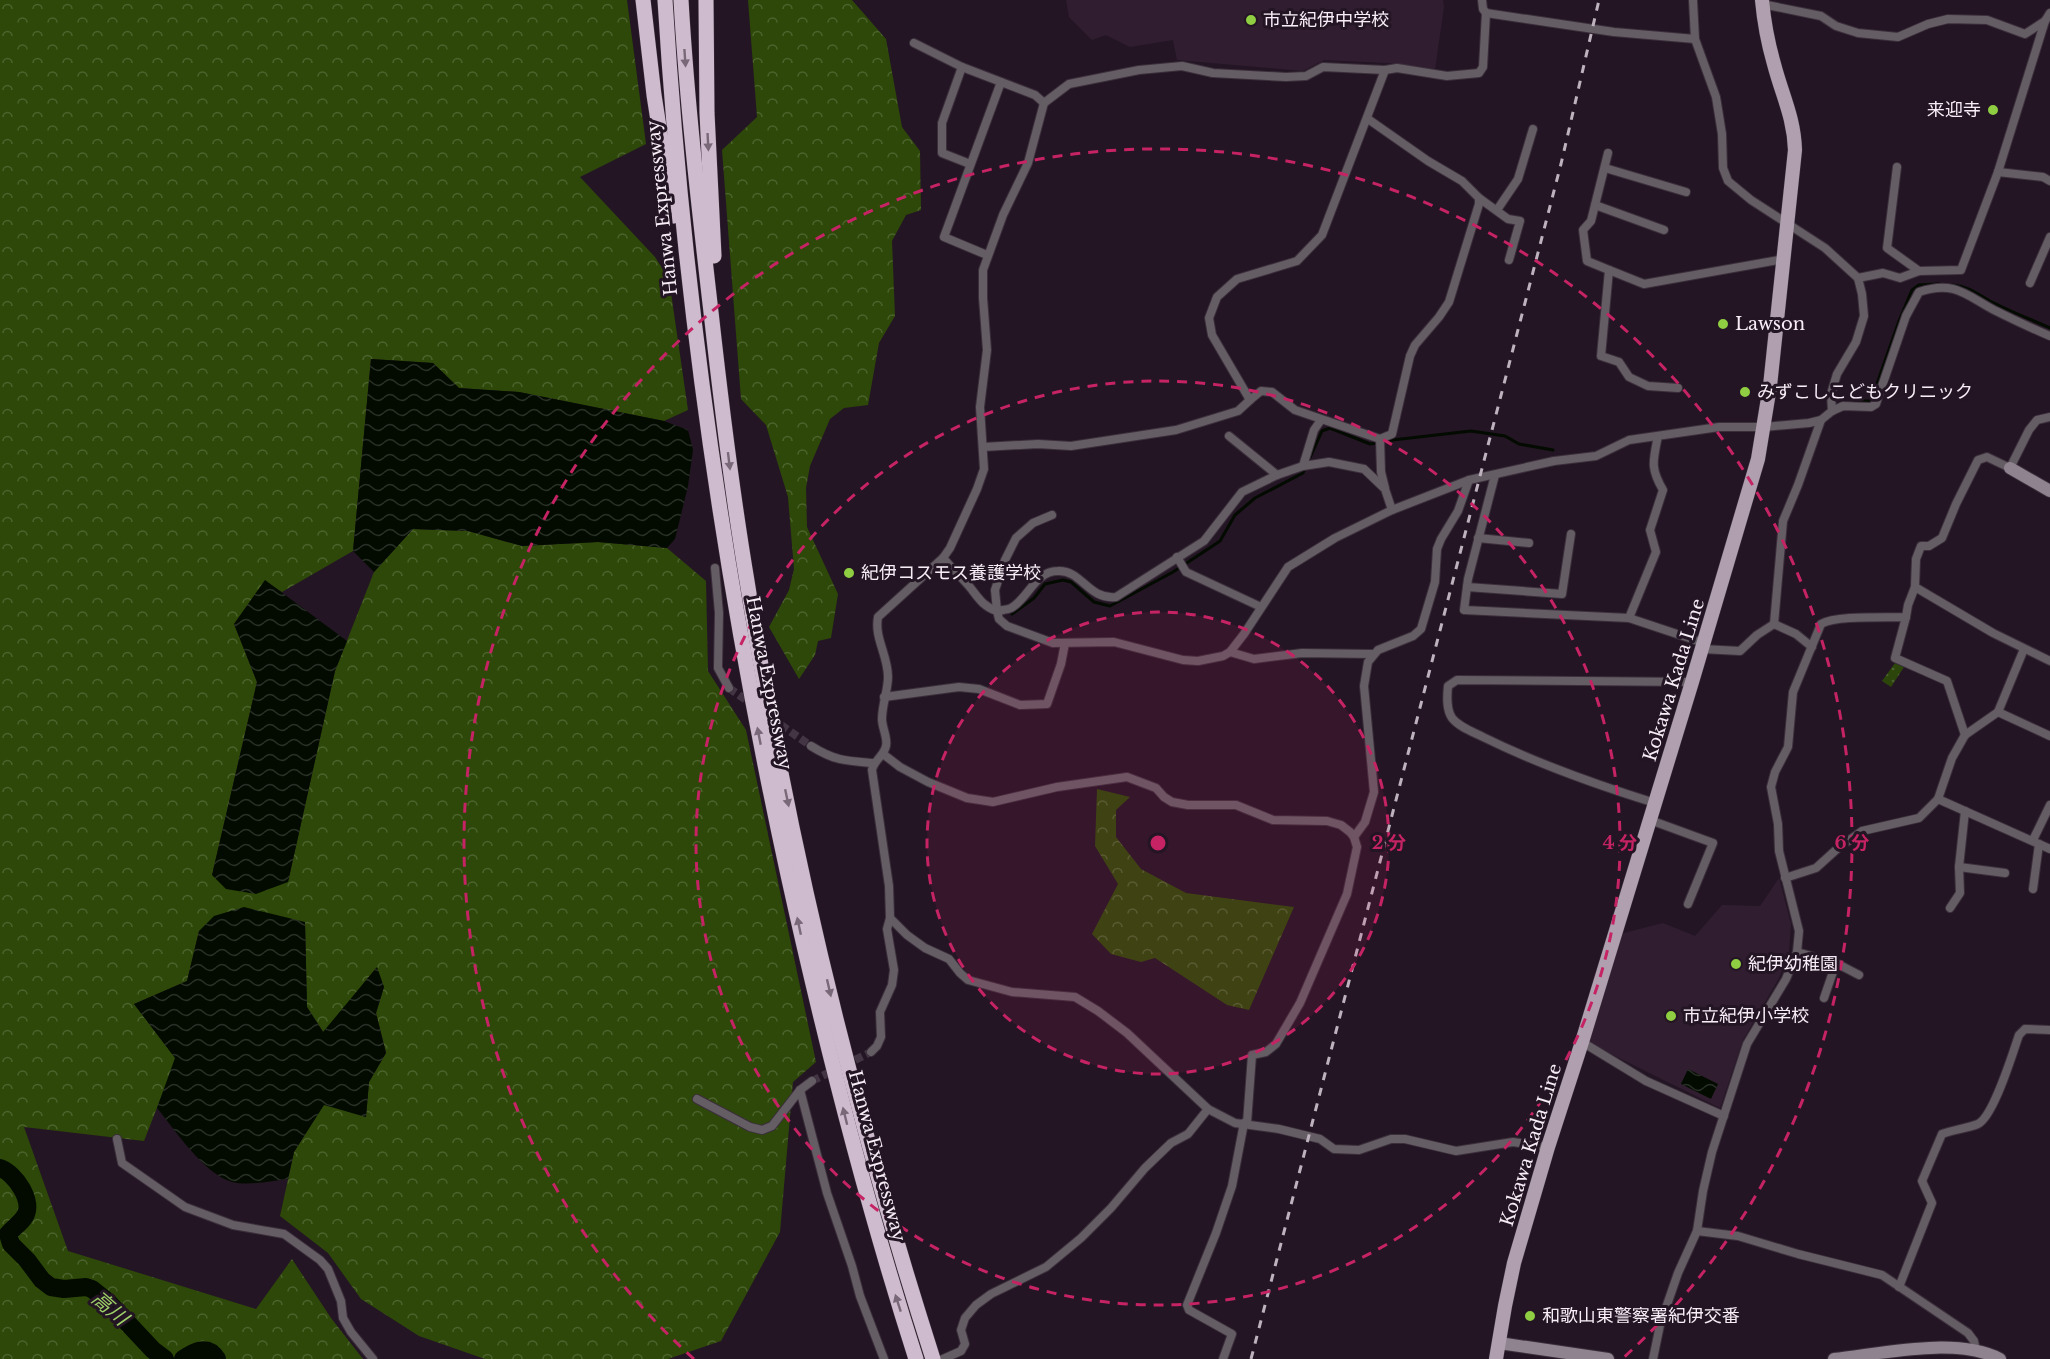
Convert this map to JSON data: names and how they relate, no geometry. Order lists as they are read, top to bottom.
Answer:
{
  "streets": {
    "highway": ["Hanwa Expressway"],
    "main road": ["Kokawa Kada Line"]
  },
  "water": ["高川"],
  "places": [
    "市立紀伊中学校",
    "来迎寺",
    "Lawson",
    "みずこしこどもクリニック",
    "紀伊コスモス養護学校",
    "紀伊幼稚園",
    "市立紀伊小学校",
    "和歌山東警察署紀伊交番"
  ],
  "rings": ["2 分", "4 分", "6 分"]
}
